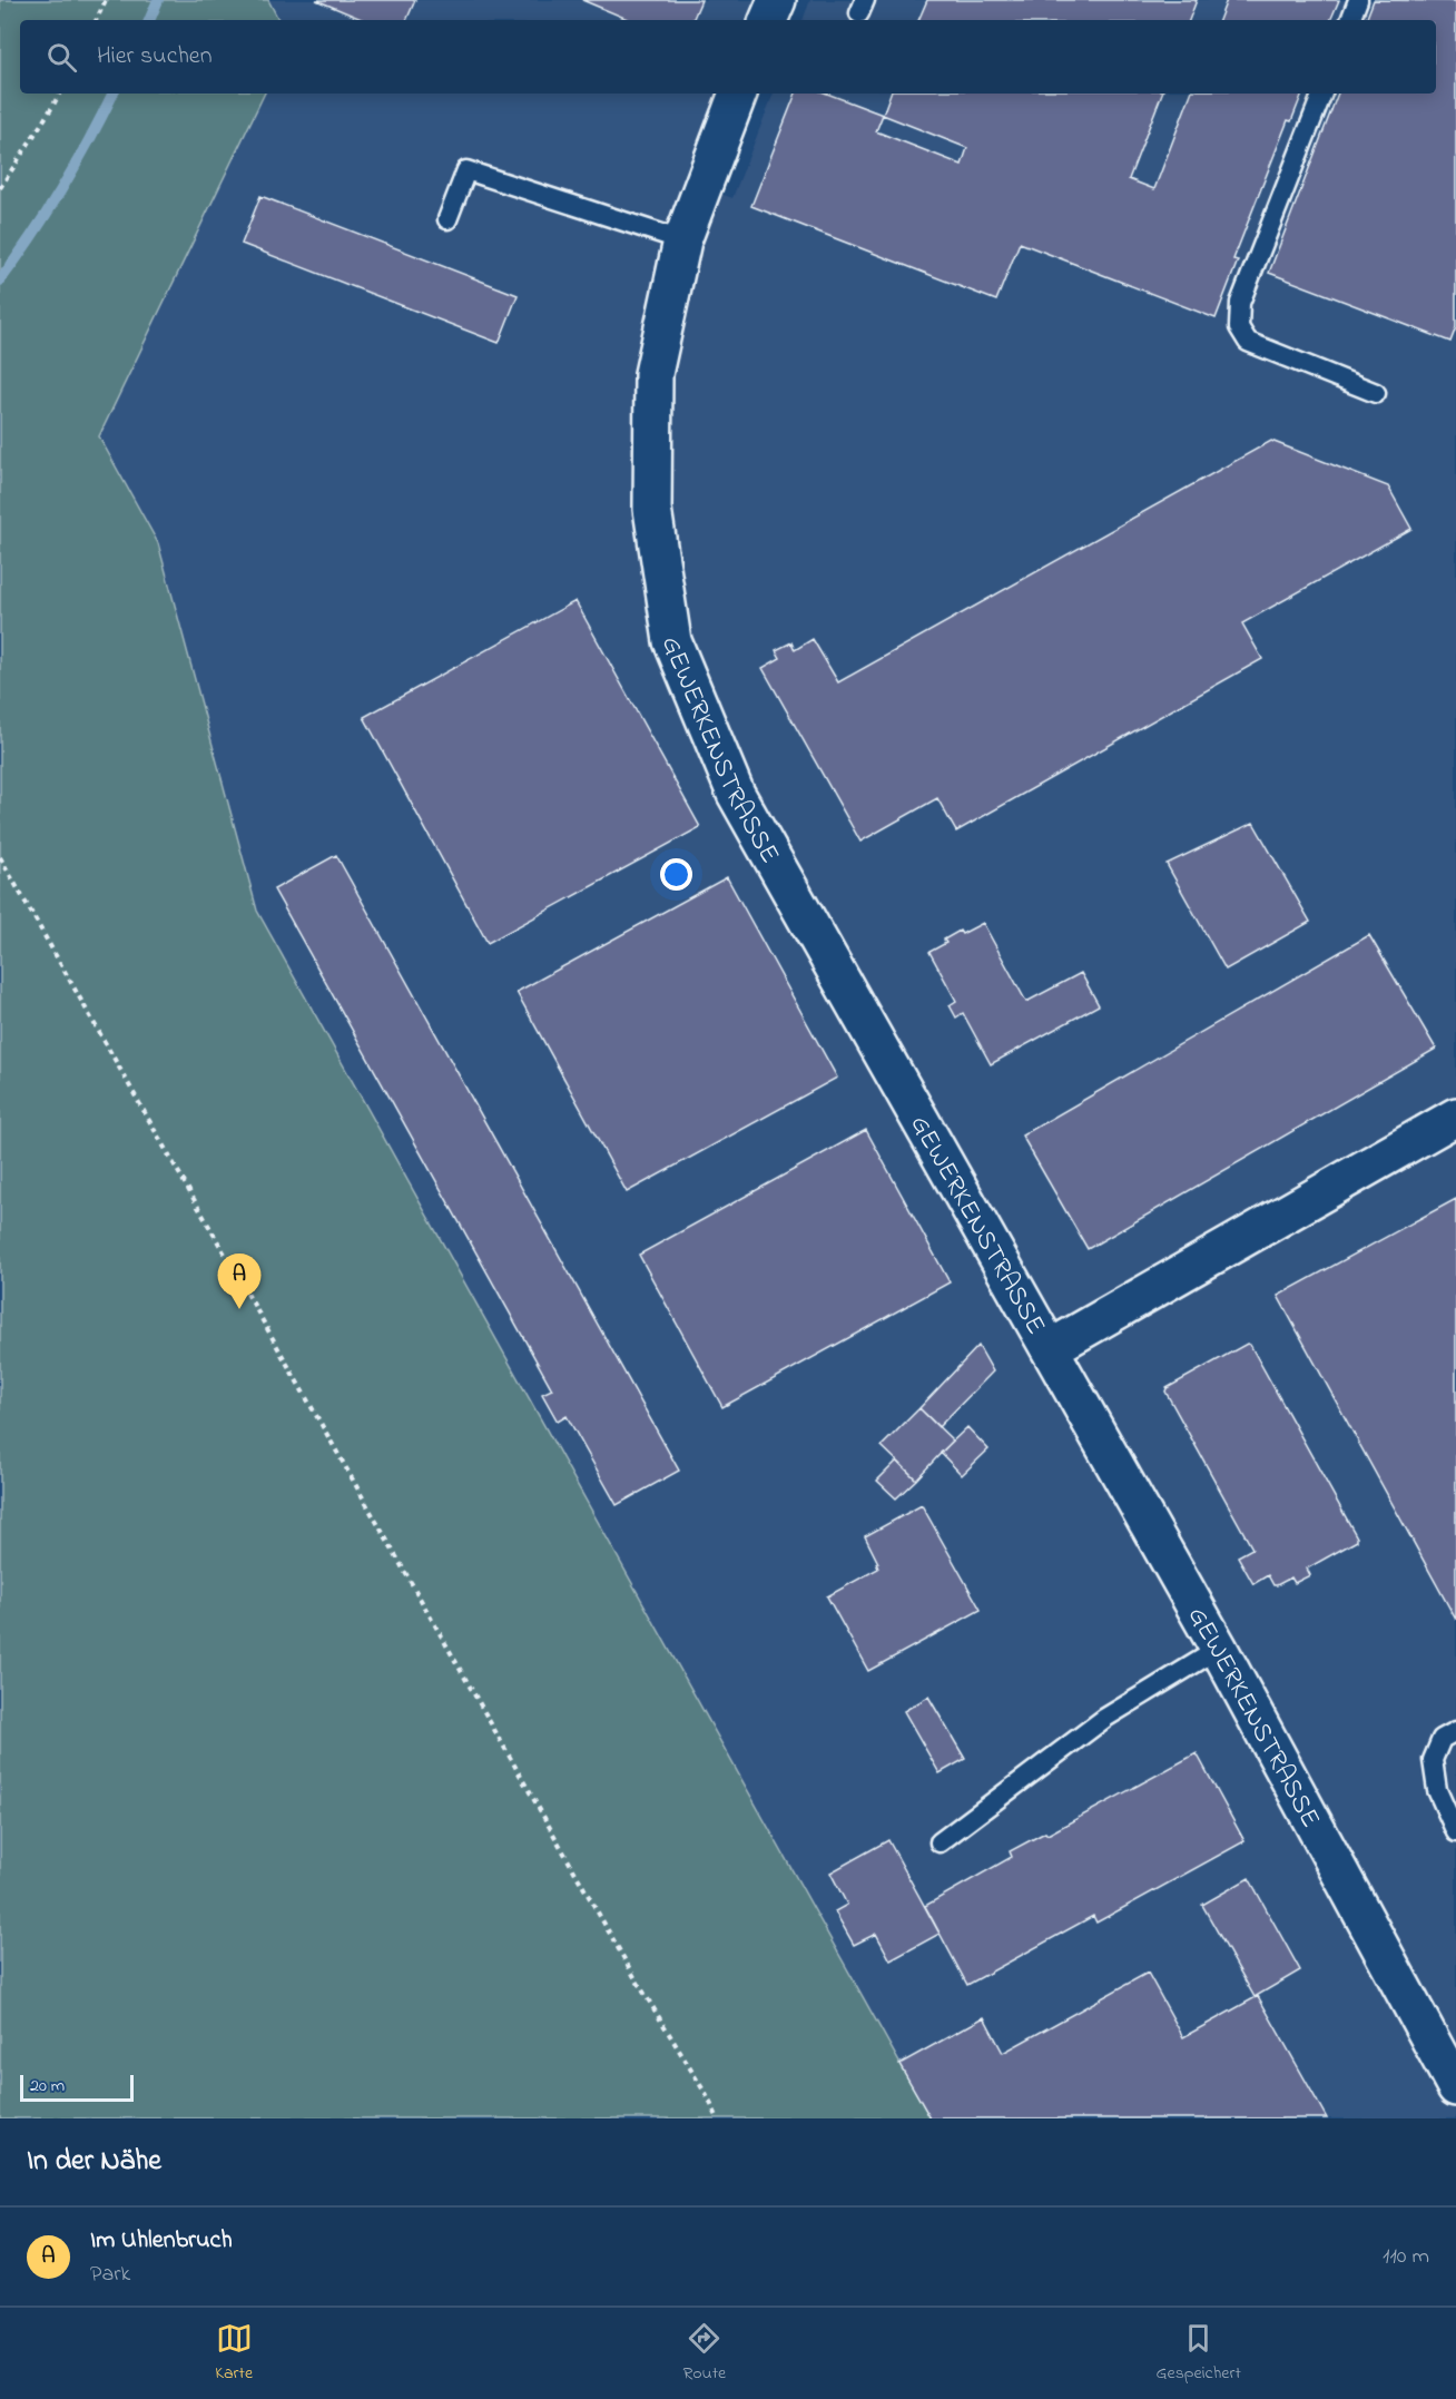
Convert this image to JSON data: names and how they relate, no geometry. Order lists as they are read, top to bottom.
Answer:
{
  "streets": {
    "street": ["GEWERKENSTRASSE"]
  },
  "scale_bar": "20 m",
  "page": {
    "search": "Hier suchen",
    "pins": "A",
    "scale": "20 m",
    "heading": "In der Nähe",
    "list": [
      {
        "mark": "A",
        "name": "Im Uhlenbruch",
        "note": "Park",
        "value": "110 m"
      }
    ],
    "nav": ["Karte", "Route", "Gespeichert"]
  }
}
